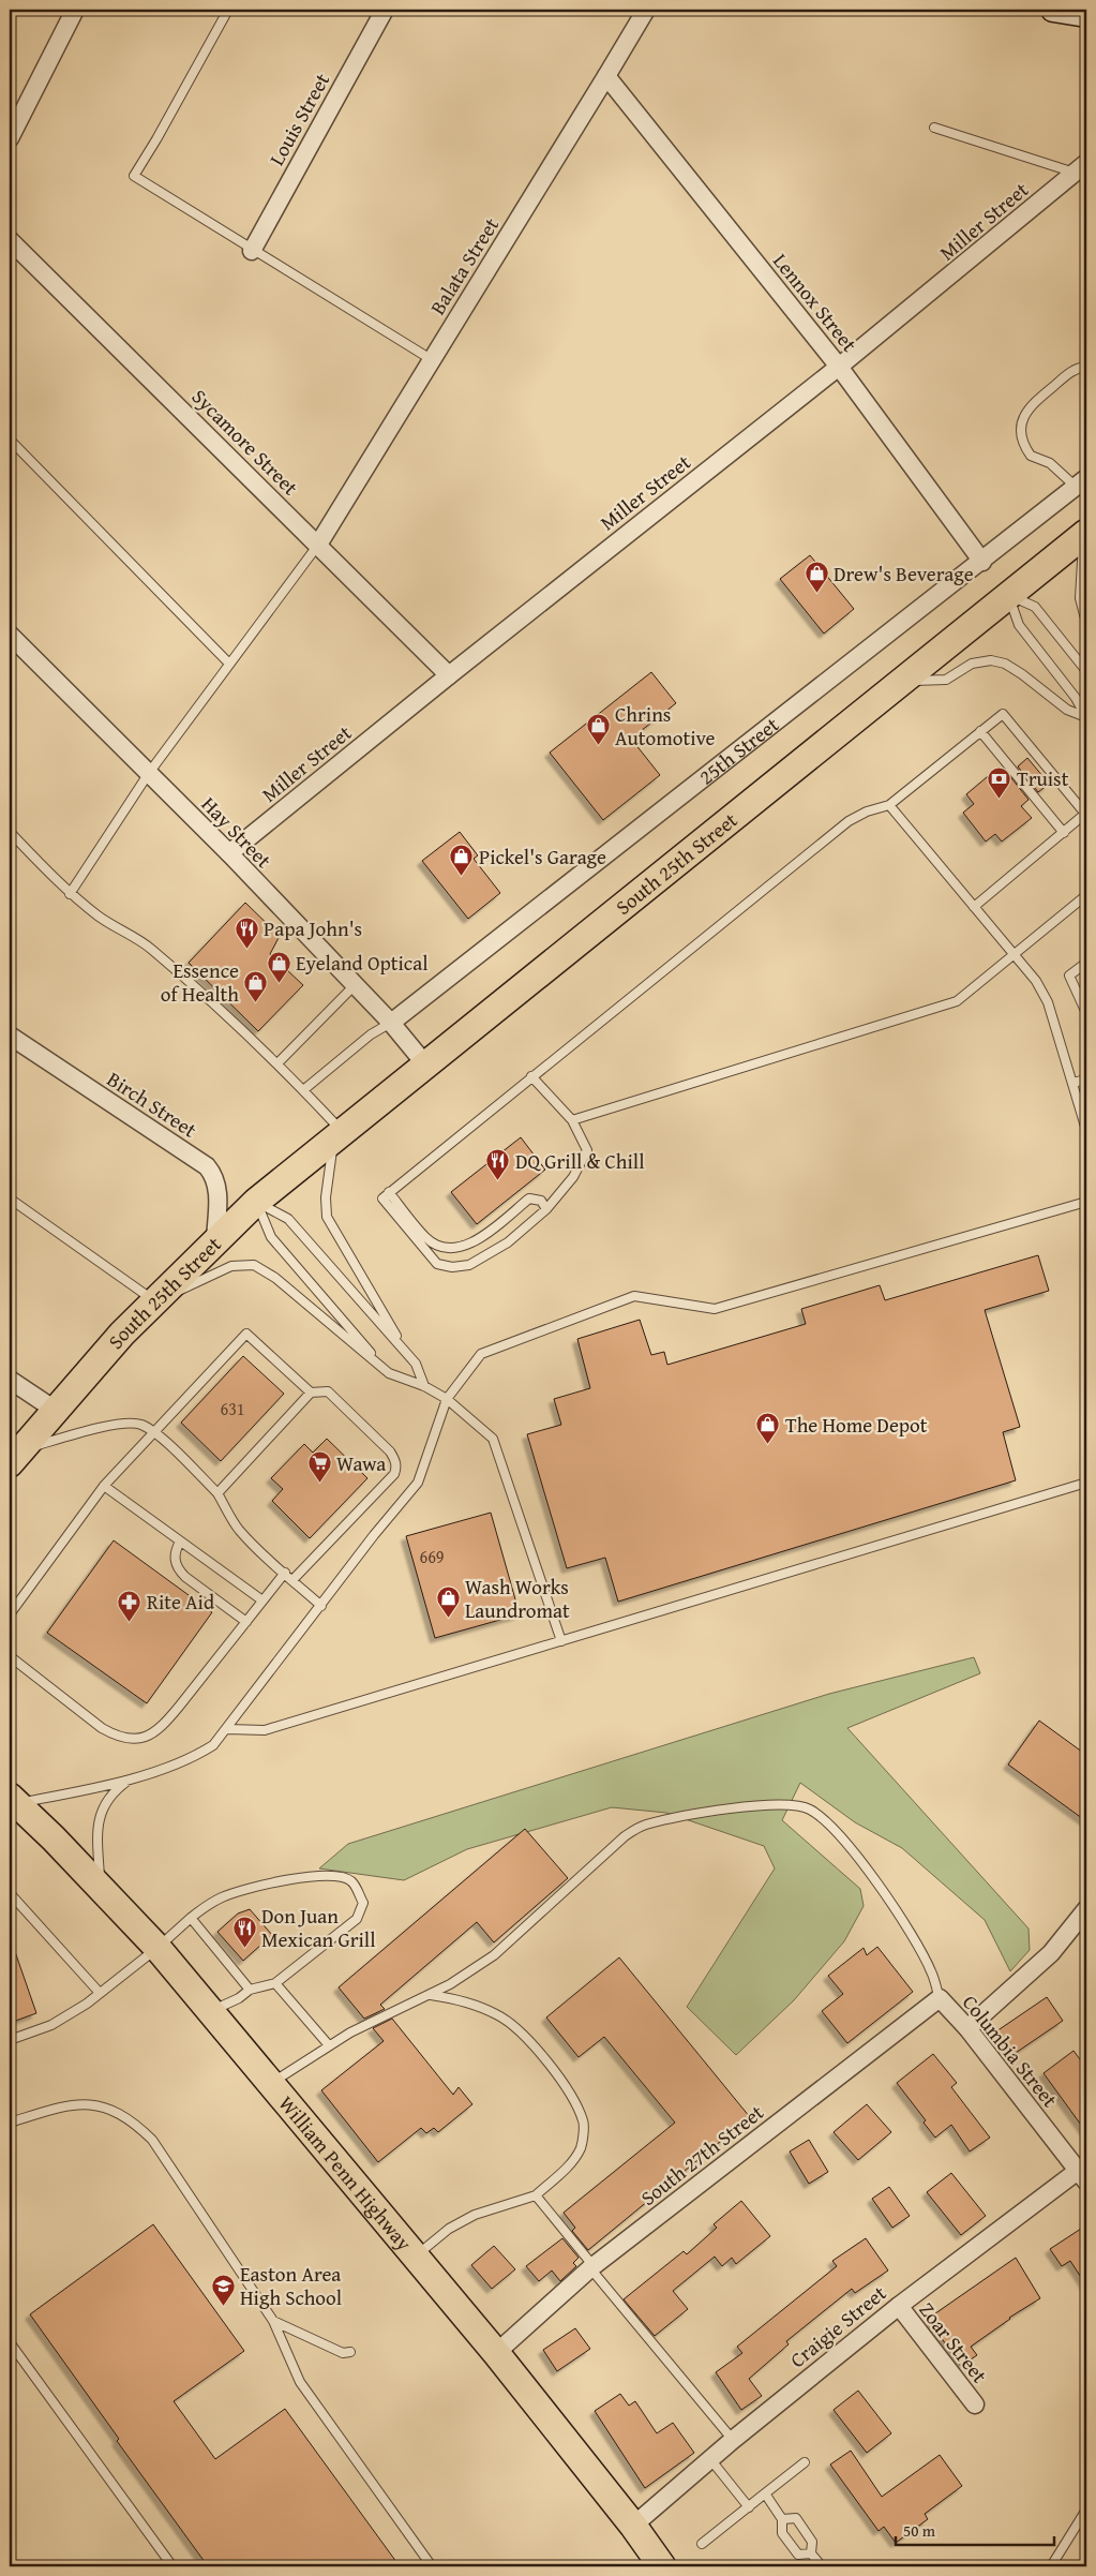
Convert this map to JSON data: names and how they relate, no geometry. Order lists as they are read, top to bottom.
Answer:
{
  "streets": {
    "main road": ["South 25th Street", "William Penn Highway"],
    "street": [
      "Louis Street",
      "Miller Street",
      "Balata Street",
      "Lennox Street",
      "Sycamore Street",
      "25th Street",
      "Hay Street",
      "Birch Street",
      "Columbia Street",
      "South 27th Street",
      "Craigie Street",
      "Zoar Street"
    ]
  },
  "crossings": [
    ["Miller Street", "Lennox Street"],
    ["Miller Street", "Sycamore Street"],
    ["Miller Street", "Hay Street"],
    ["Balata Street", "Lennox Street"],
    ["Balata Street", "Sycamore Street"],
    ["Lennox Street", "25th Street"],
    ["25th Street", "Hay Street"],
    ["Hay Street", "South 25th Street"],
    ["South 25th Street", "Birch Street"],
    ["Columbia Street", "South 27th Street"],
    ["Columbia Street", "Craigie Street"],
    ["South 27th Street", "William Penn Highway"],
    ["William Penn Highway", "Craigie Street"],
    ["Craigie Street", "Zoar Street"]
  ],
  "places": {
    "shop": [
      "Drew's Beverage",
      "Chrins Automotive",
      "Pickel's Garage",
      "Eyeland Optical",
      "Essence of Health",
      "The Home Depot",
      "Wash Works Laundromat"
    ],
    "bank": ["Truist"],
    "restaurant": ["Papa John's", "DQ Grill & Chill", "Don Juan Mexican Grill"],
    "supermarket": ["Wawa"],
    "pharmacy": ["Rite Aid"],
    "school or university": ["Easton Area High School"]
  },
  "house_numbers": ["631", "669"],
  "scale_bar": "50 m"
}
